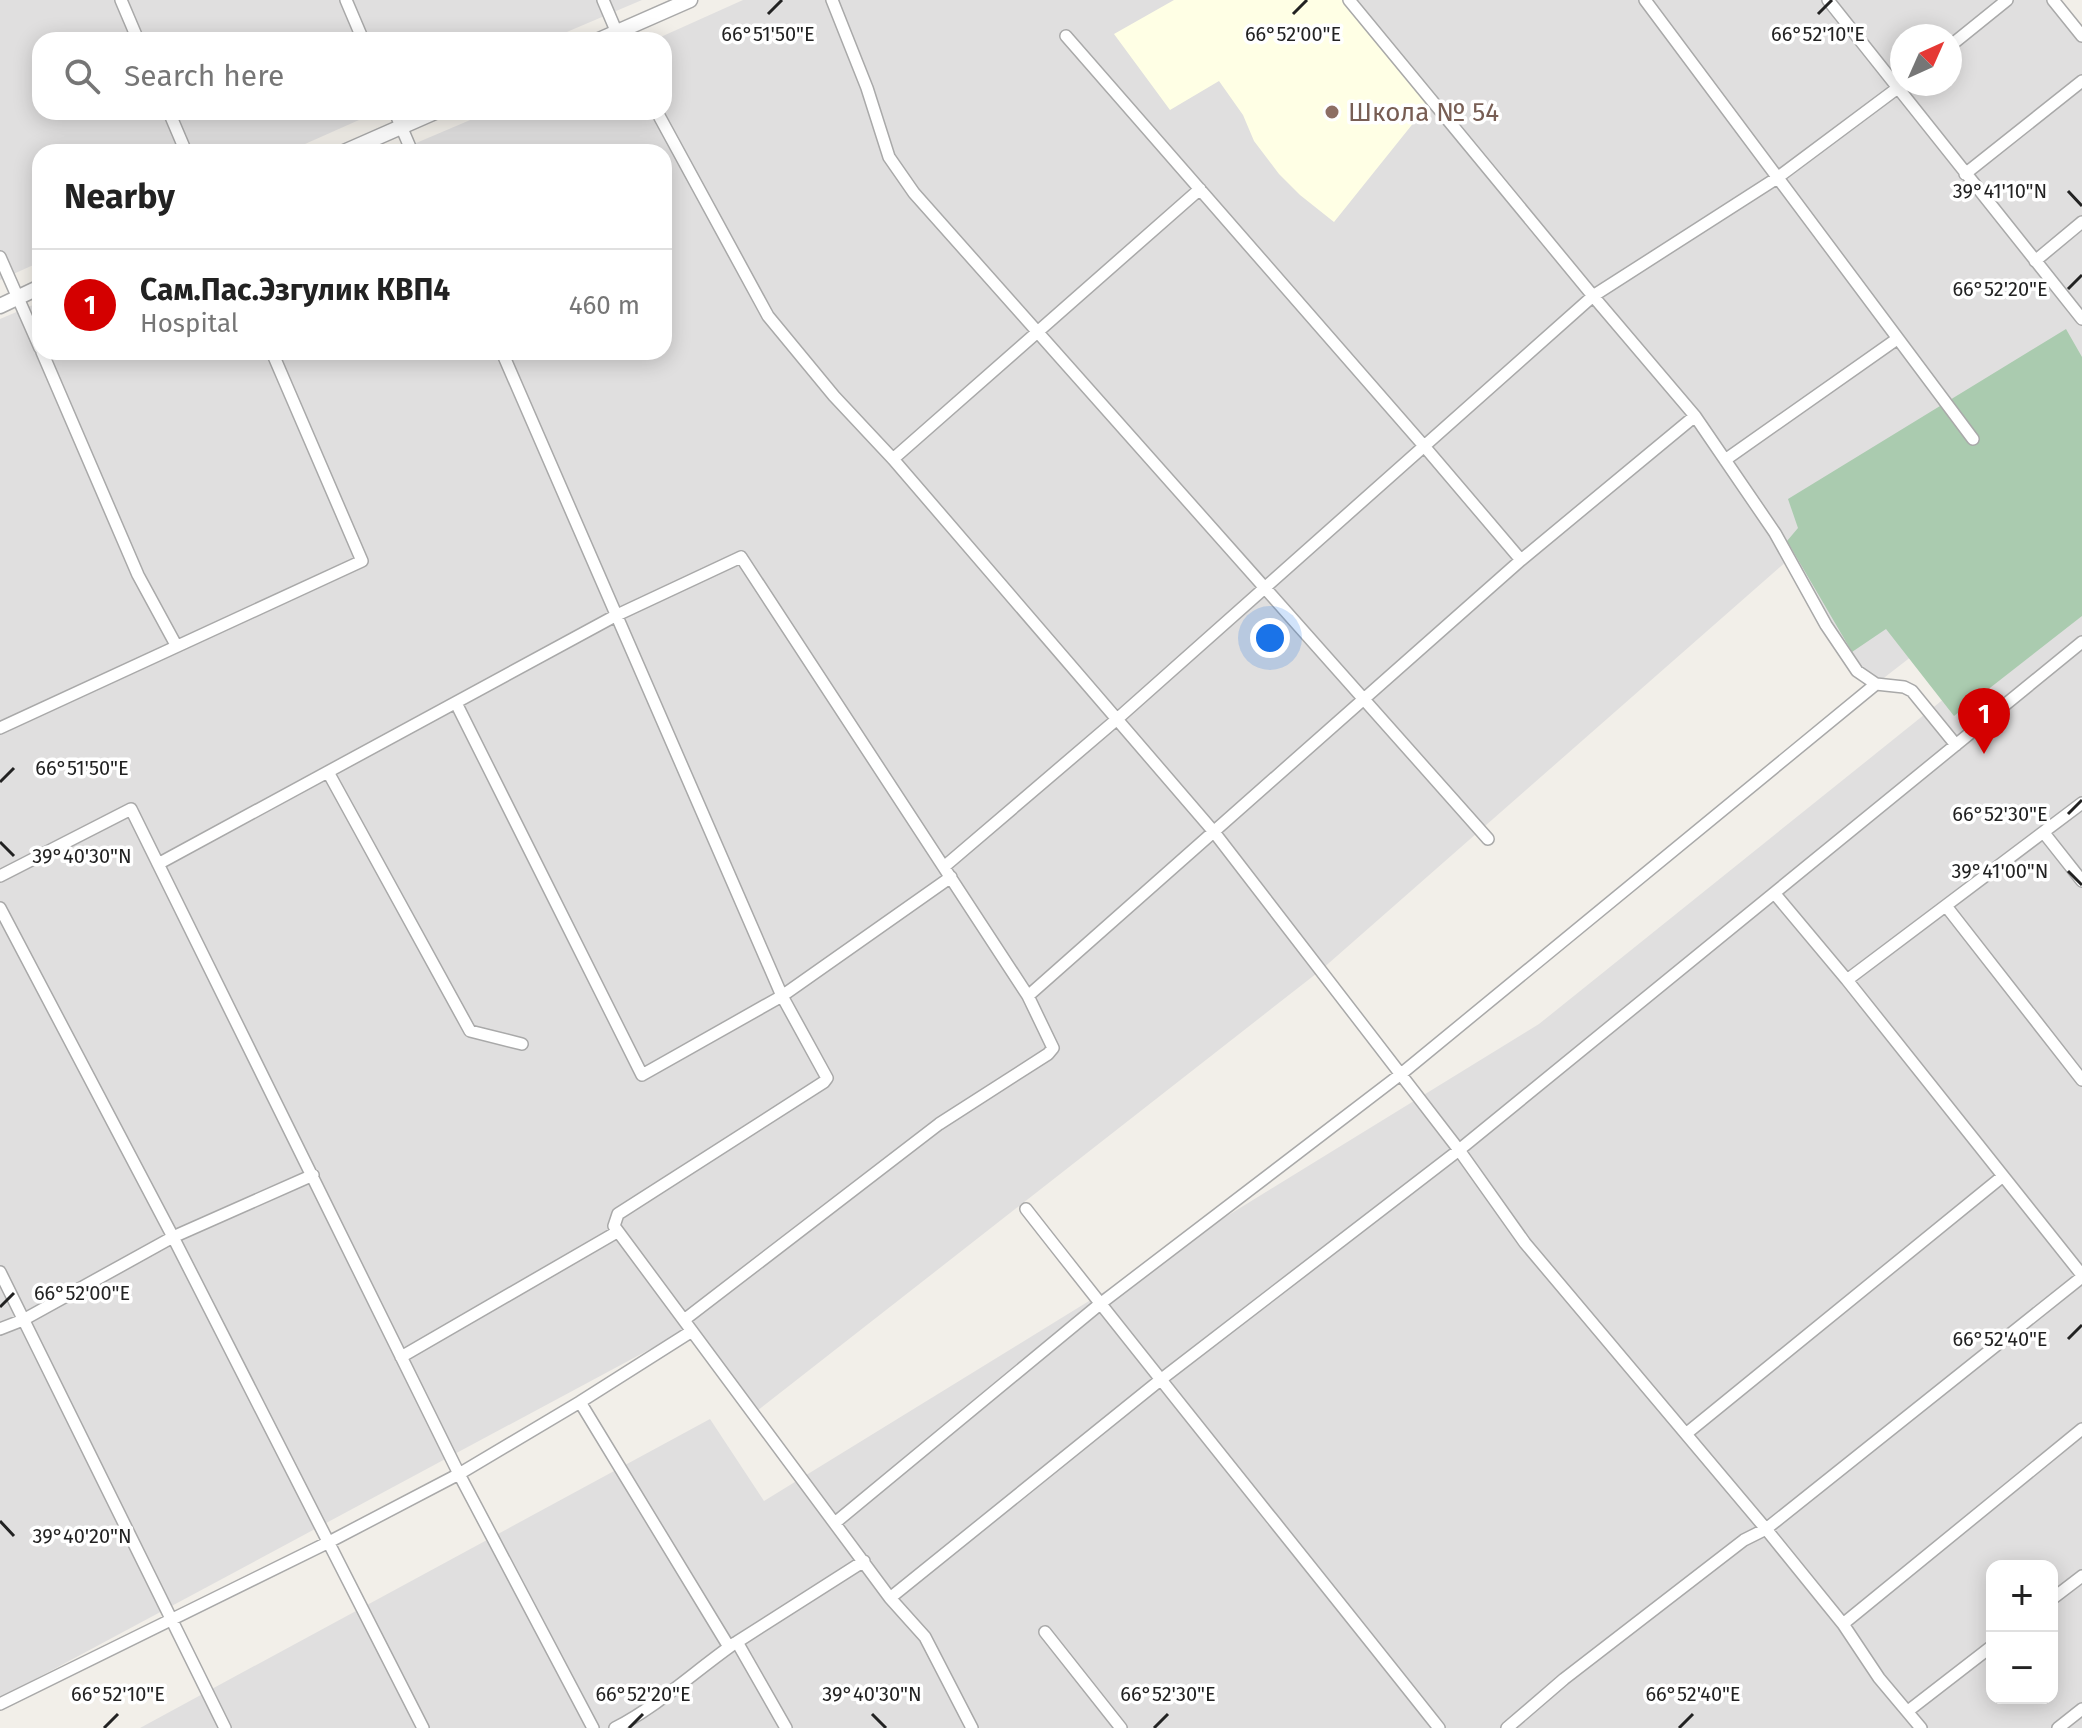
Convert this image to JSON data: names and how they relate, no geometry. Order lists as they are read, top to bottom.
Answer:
{
  "places": ["Школа № 54"],
  "north": "top right",
  "page": {
    "search": "Search here",
    "heading": "Nearby",
    "list": [
      {
        "mark": "1",
        "name": "Сам.Пас.Эзгулик КВП4",
        "note": "Hospital",
        "value": "460 m"
      }
    ],
    "pins": "1",
    "map_buttons": ["+", "−"]
  },
  "coordinates": [
    "66°51'50\"E",
    "66°52'00\"E",
    "66°52'10\"E",
    "39°41'10\"N",
    "66°52'20\"E",
    "66°52'30\"E",
    "39°40'30\"N",
    "39°41'00\"N",
    "66°52'40\"E",
    "39°40'20\"N"
  ]
}
